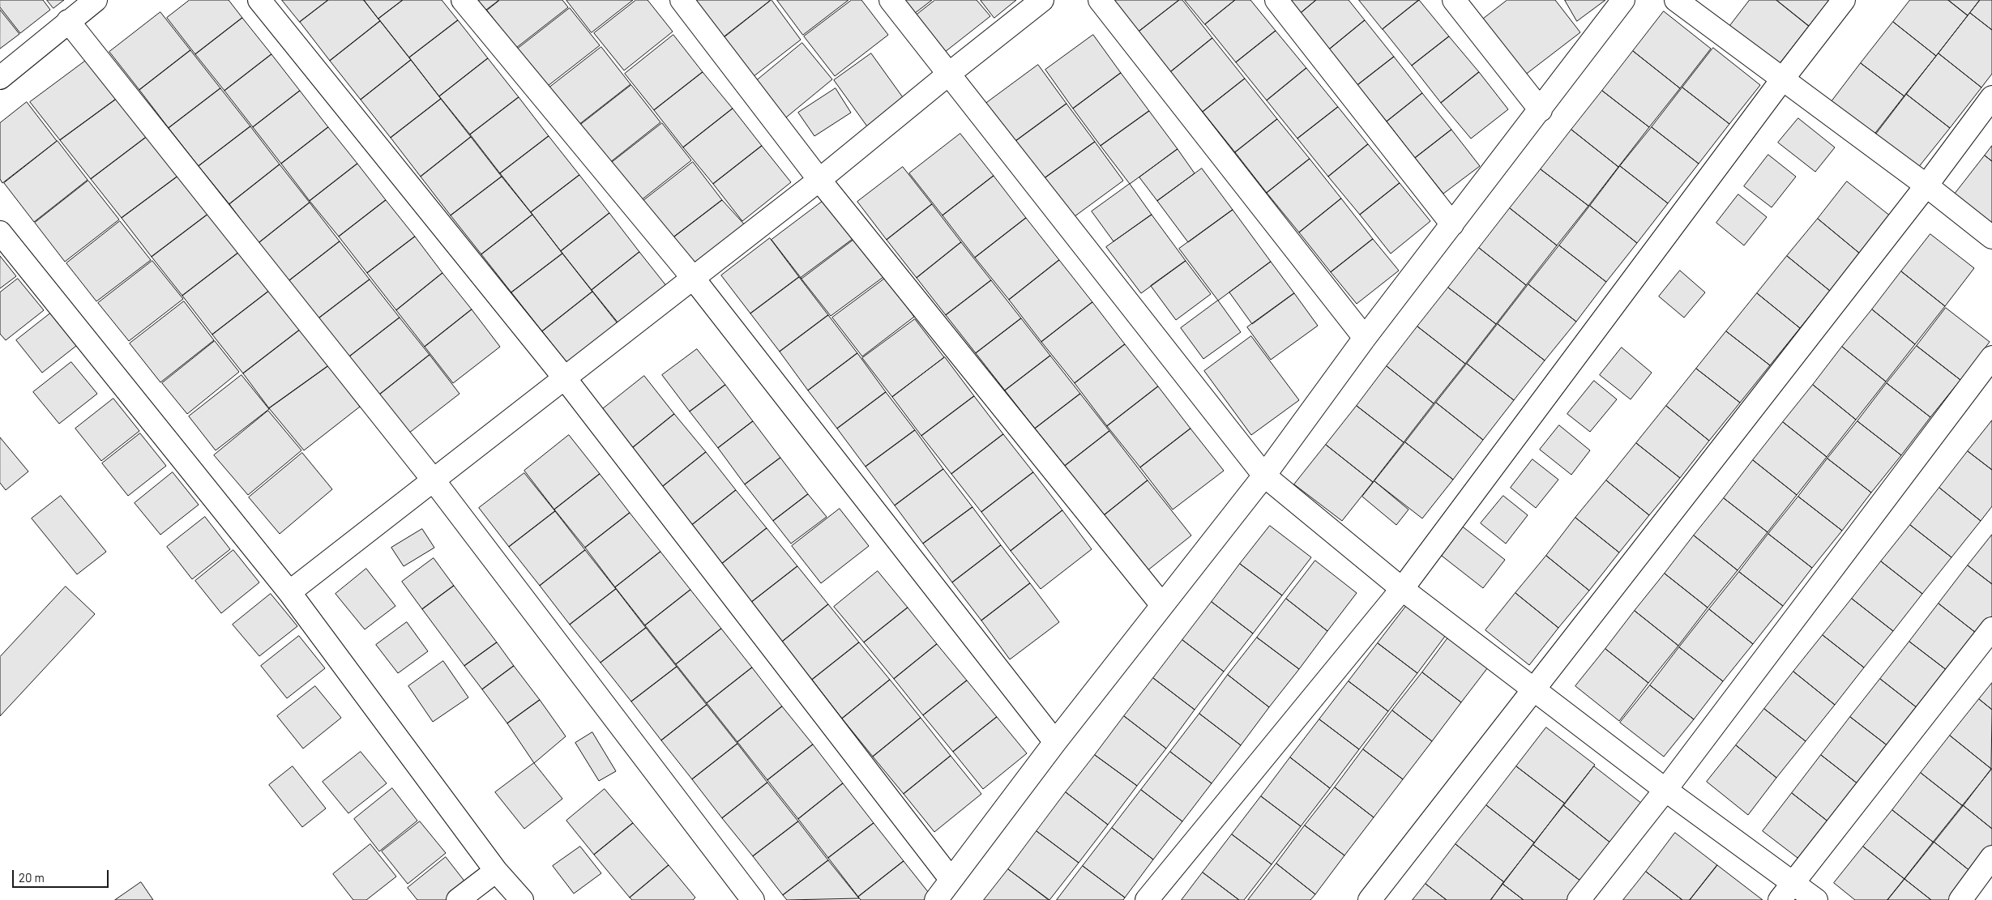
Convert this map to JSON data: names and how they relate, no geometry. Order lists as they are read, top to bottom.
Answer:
{
  "scale_bar": "20 m"
}
